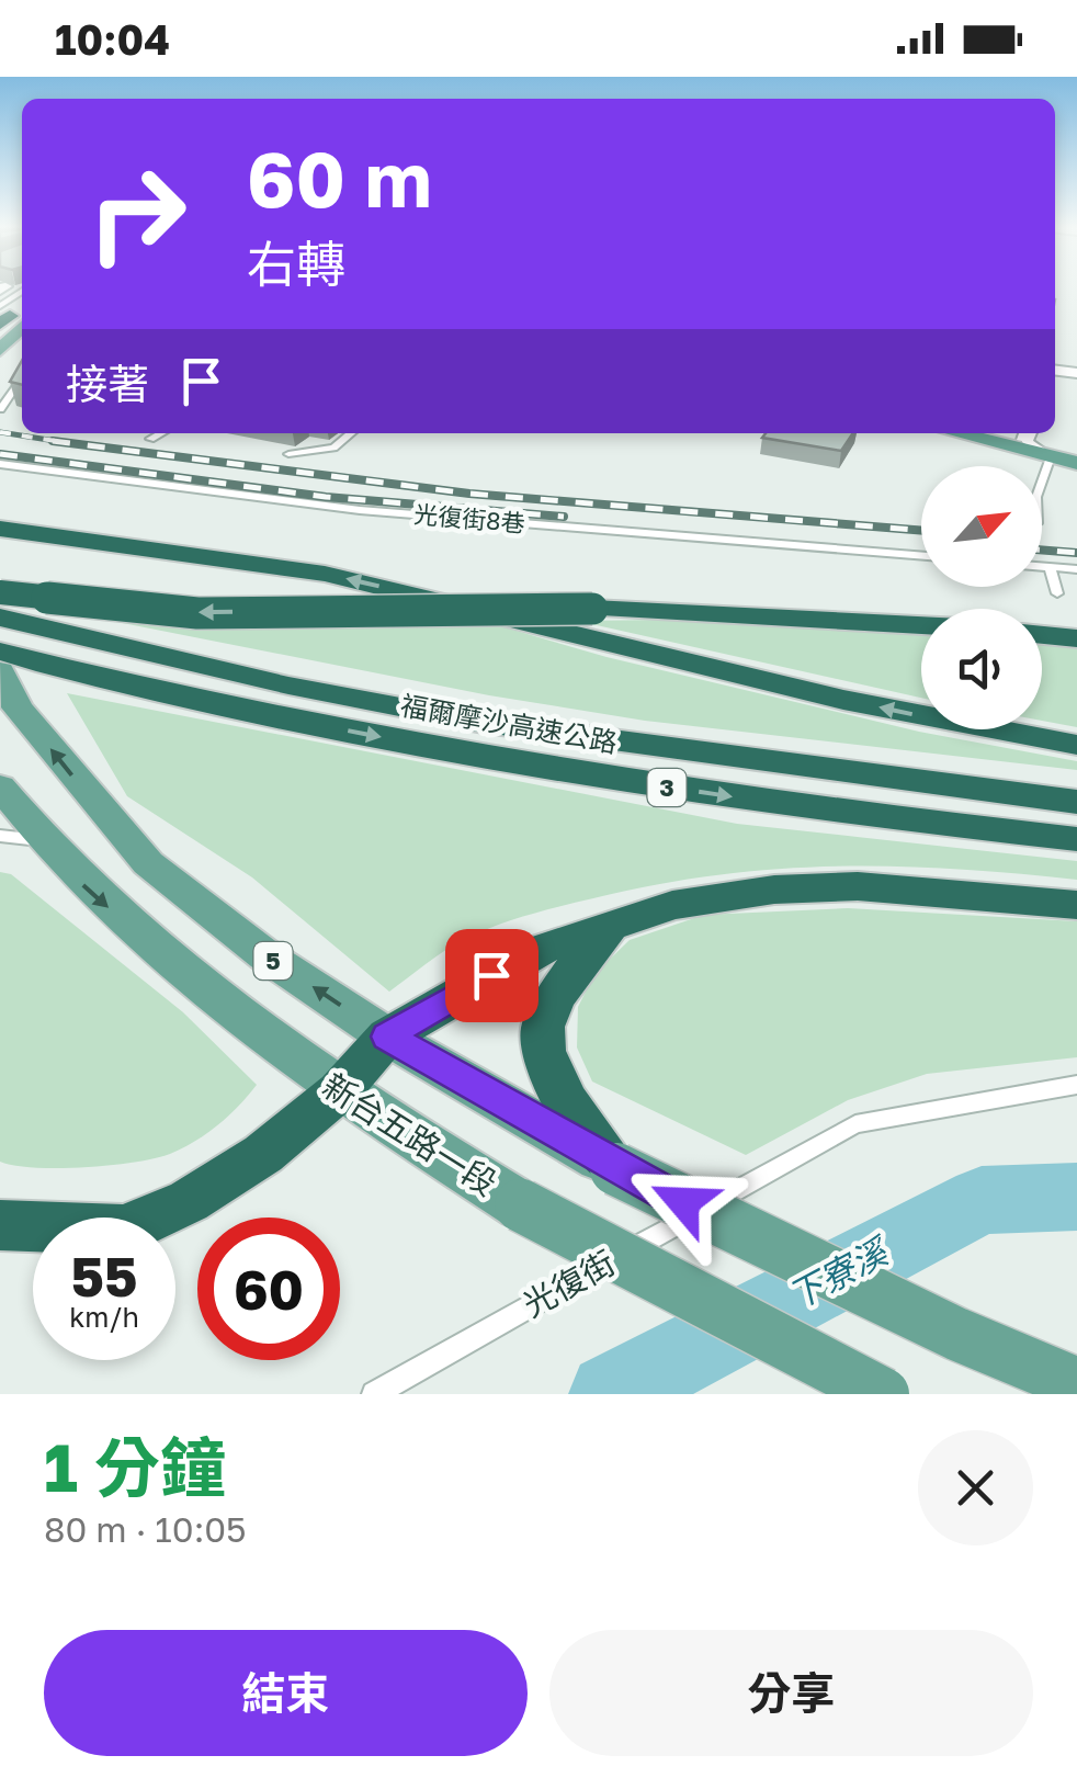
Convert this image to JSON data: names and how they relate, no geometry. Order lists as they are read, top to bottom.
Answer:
{
  "streets": {
    "highway": ["福爾摩沙高速公路", "3"],
    "main road": ["5", "新台五路一段"],
    "lane": ["光復街8巷", "光復街"]
  },
  "water": ["下寮溪"],
  "north": "top right",
  "page": {
    "status": "10:04",
    "turn": ["60 m", "右轉"],
    "then": "接著",
    "speed": "55 km/h",
    "limit": "60",
    "heading": ["1 分鐘", "80 m · 10:05"],
    "buttons": ["結束", "分享"]
  }
}
